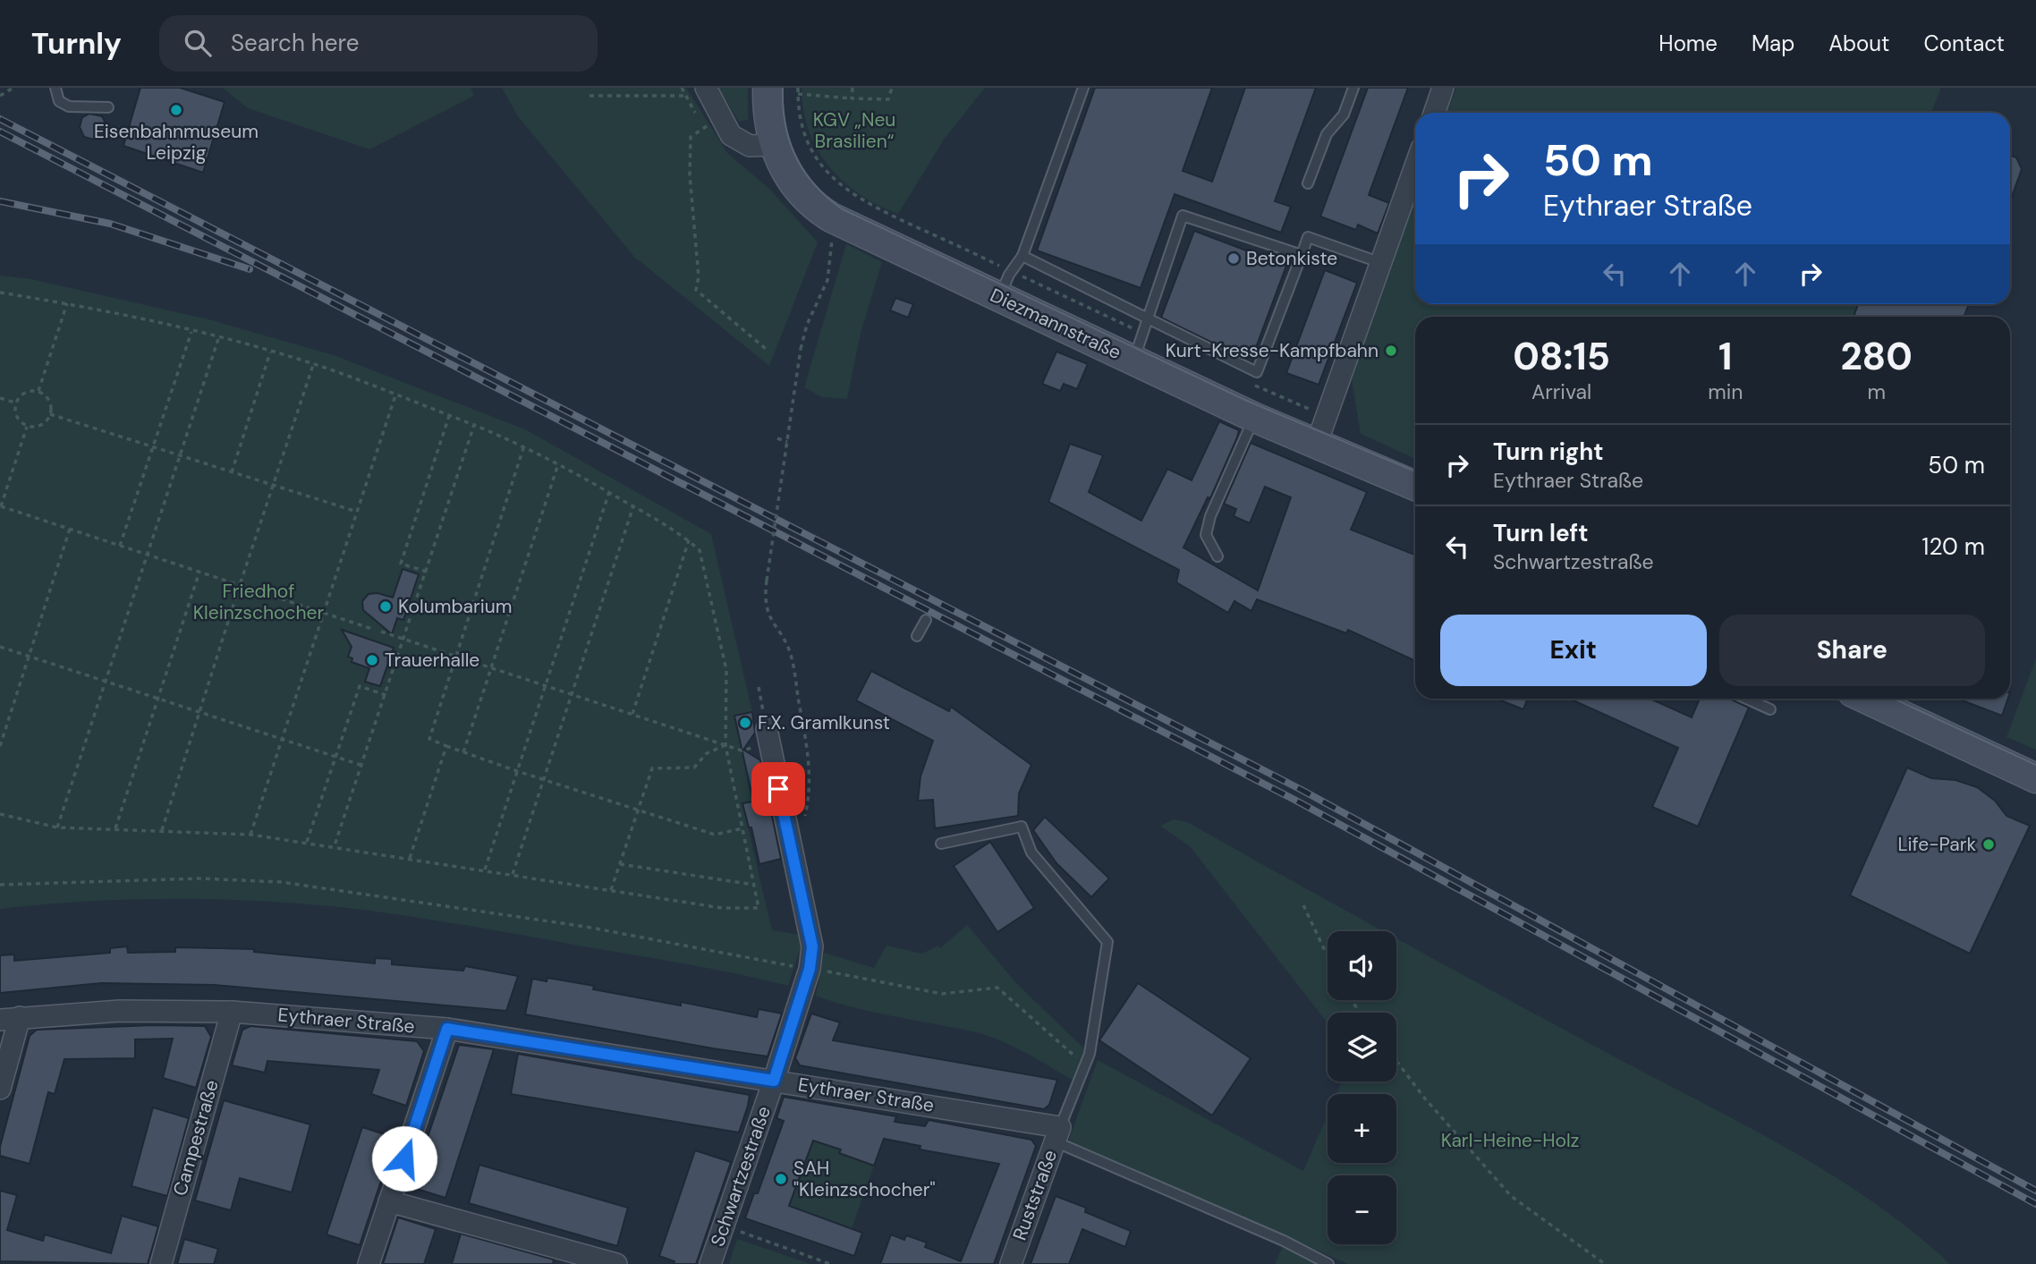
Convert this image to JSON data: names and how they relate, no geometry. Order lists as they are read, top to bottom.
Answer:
{
  "streets": {
    "street": [
      "Diezmannstraße",
      "Eythraer Straße",
      "Campestraße",
      "Schwartzestraße",
      "Ruststraße"
    ]
  },
  "crossings": [
    ["Eythraer Straße", "Campestraße"],
    ["Eythraer Straße", "Schwartzestraße"],
    ["Eythraer Straße", "Ruststraße"]
  ],
  "parks": ["KGV „Neu Brasilien“", "Friedhof Kleinzschocher", "Karl-Heine-Holz"],
  "places": [
    "Eisenbahnmuseum Leipzig",
    "Betonkiste",
    "Kurt-Kresse-Kampfbahn",
    "Kolumbarium",
    "Trauerhalle",
    "F.X. Gramlkunst",
    "Life-Park",
    "SAH \"Kleinzschocher\""
  ],
  "page": {
    "header": "Turnly",
    "search": "Search here",
    "nav": [
      "Home",
      "Map",
      "About",
      "Contact"
    ],
    "turn": ["50 m", "Eythraer Straße"],
    "eta": [
      "08:15",
      "Arrival",
      "1",
      "min",
      "280",
      "m"
    ],
    "list": [
      {
        "name": "Turn right",
        "note": "Eythraer Straße",
        "value": "50 m"
      },
      {
        "name": "Turn left",
        "note": "Schwartzestraße",
        "value": "120 m"
      }
    ],
    "buttons": ["Exit", "Share"],
    "map_buttons": ["+", "−"]
  }
}
